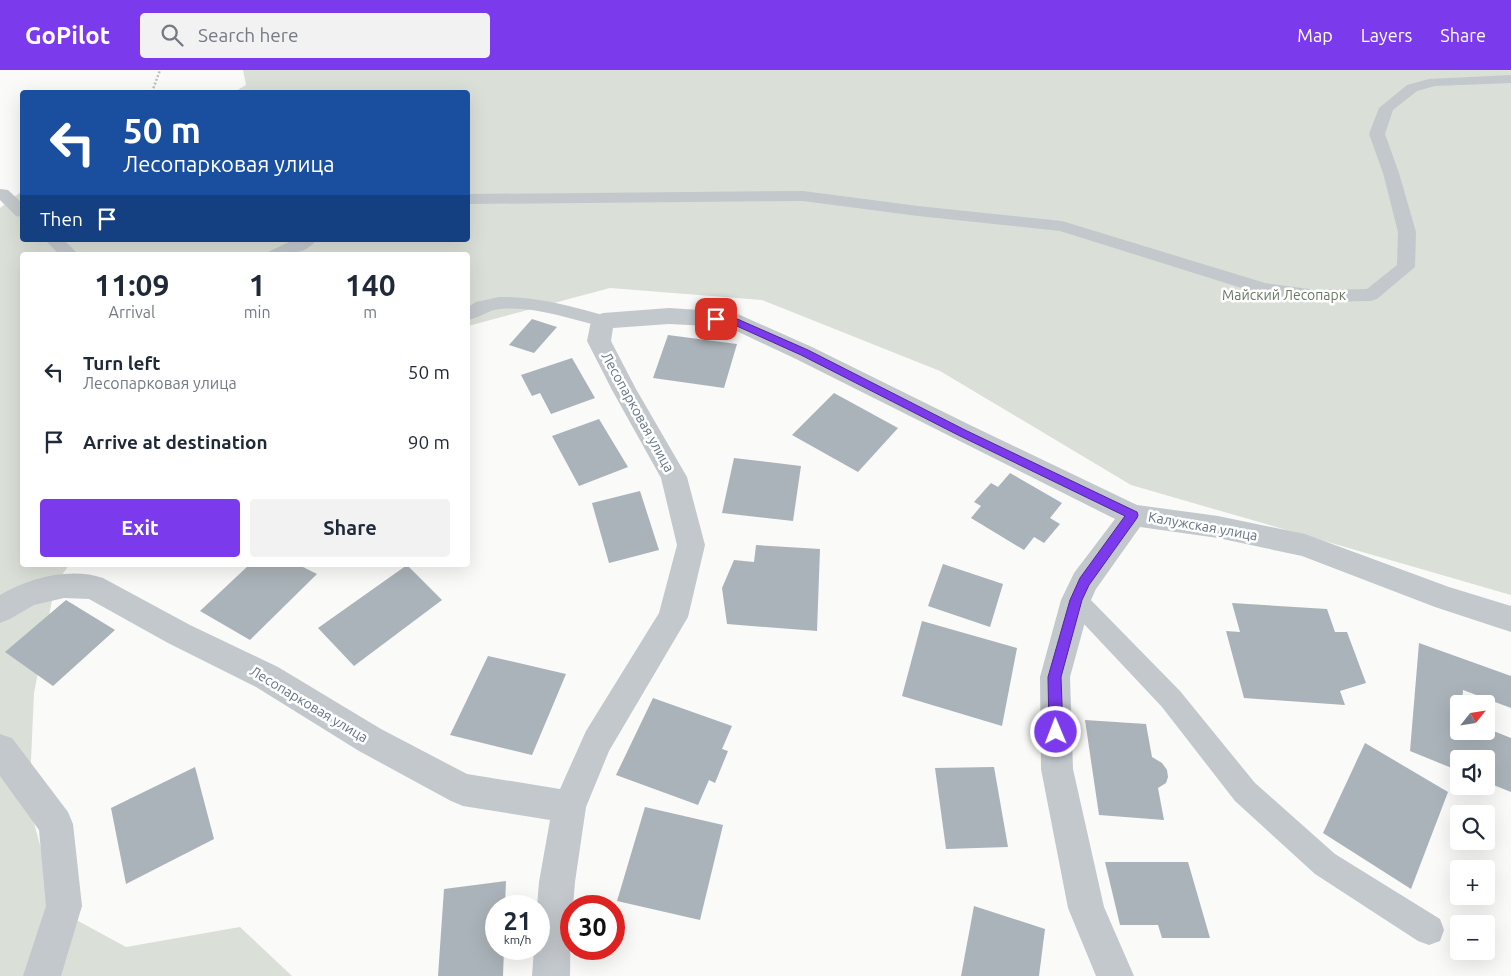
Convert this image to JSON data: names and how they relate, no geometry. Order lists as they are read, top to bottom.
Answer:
{
  "streets": {
    "street": ["Лесопарковая улица", "Калужская улица"]
  },
  "parks": ["Майский Лесопарк"],
  "north": "top right",
  "page": {
    "header": "GoPilot",
    "search": "Search here",
    "nav": ["Map", "Layers", "Share"],
    "turn": ["50 m", "Лесопарковая улица"],
    "then": "Then",
    "eta": [
      "11:09",
      "Arrival",
      "1",
      "min",
      "140",
      "m"
    ],
    "list": [
      {
        "name": "Turn left",
        "note": "Лесопарковая улица",
        "value": "50 m"
      },
      {
        "name": "Arrive at destination",
        "value": "90 m"
      }
    ],
    "buttons": ["Exit", "Share"],
    "map_buttons": ["+", "−"],
    "speed": "21 km/h",
    "limit": "30"
  }
}
